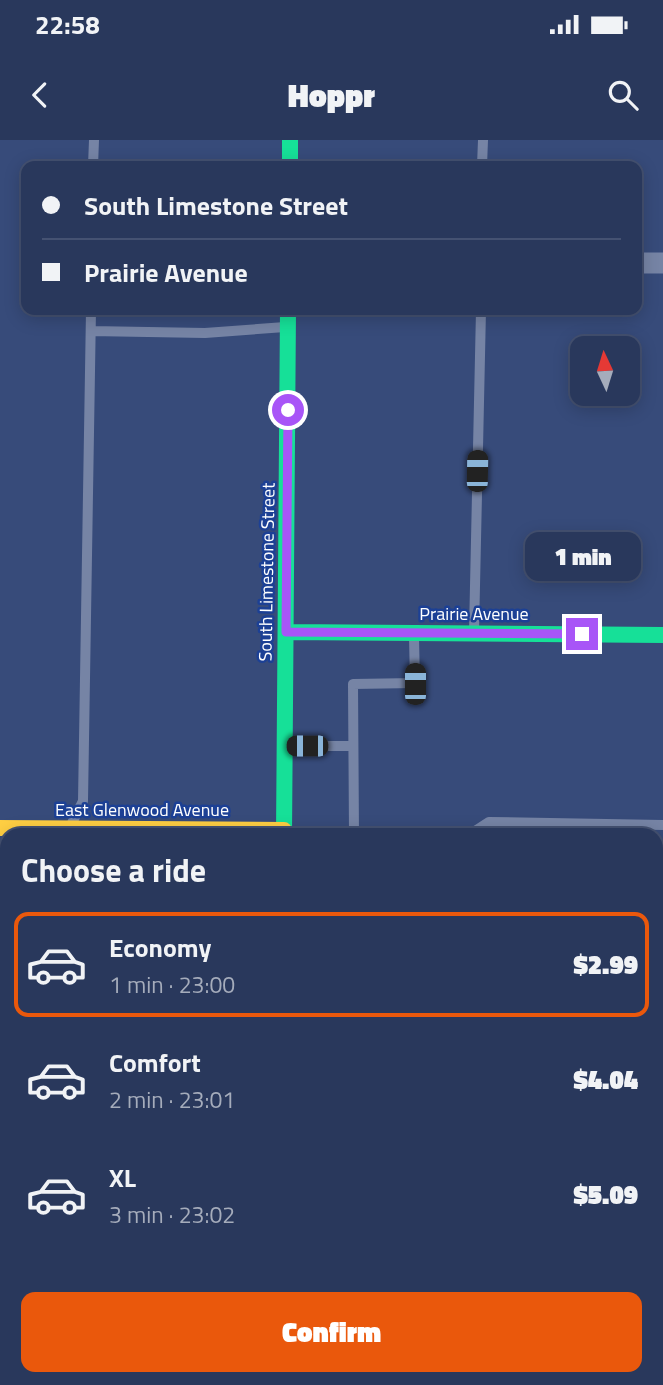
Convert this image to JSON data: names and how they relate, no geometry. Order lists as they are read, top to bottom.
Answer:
{
  "streets": {
    "street": ["South Limestone Street", "Prairie Avenue"]
  },
  "crossings": [
    ["South Limestone Street", "Prairie Avenue"]
  ],
  "north": "top",
  "page": {
    "status": "22:58",
    "header": "Hoppr",
    "banner": ["South Limestone Street", "Prairie Avenue"],
    "bubble": "1 min",
    "heading": "Choose a ride",
    "list": [
      {
        "name": "Economy",
        "note": "1 min · 23:00",
        "value": "$2.99"
      },
      {
        "name": "Comfort",
        "note": "2 min · 23:01",
        "value": "$4.04"
      },
      {
        "name": "XL",
        "note": "3 min · 23:02",
        "value": "$5.09"
      }
    ],
    "buttons": "Confirm"
  }
}
